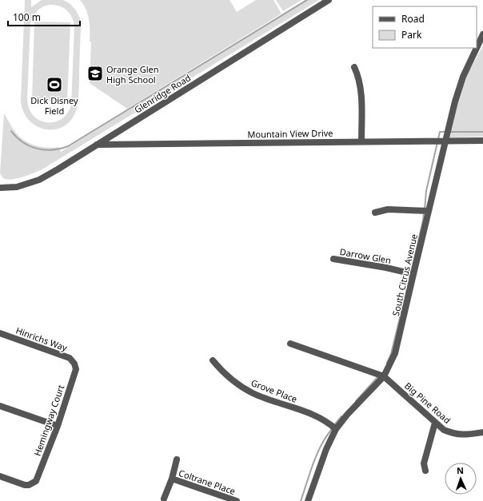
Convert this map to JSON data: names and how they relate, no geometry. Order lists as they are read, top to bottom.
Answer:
{
  "streets": {
    "street": [
      "Glenridge Road",
      "Mountain View Drive",
      "Darrow Glen",
      "South Citrus Avenue",
      "Hinrichs Way",
      "Grove Place",
      "Big Pine Road",
      "Hemingway Court",
      "Coltrane Place"
    ]
  },
  "crossings": [
    ["Glenridge Road", "Mountain View Drive"],
    ["Mountain View Drive", "South Citrus Avenue"],
    ["Darrow Glen", "South Citrus Avenue"],
    ["South Citrus Avenue", "Grove Place"],
    ["South Citrus Avenue", "Big Pine Road"],
    ["Hinrichs Way", "Hemingway Court"]
  ],
  "places": {
    "school or university": ["Orange Glen High School"],
    "sports": ["Dick Disney Field"]
  },
  "legend": ["Road", "Park"],
  "scale_bar": "100 m",
  "north": "top"
}
